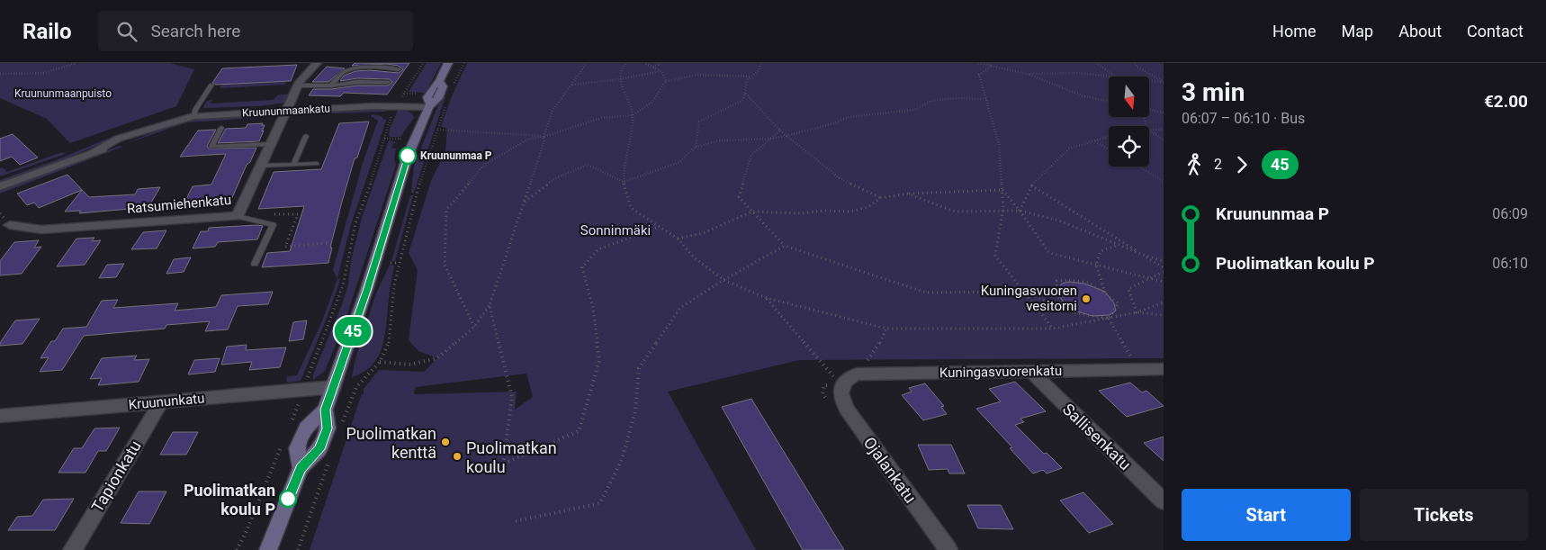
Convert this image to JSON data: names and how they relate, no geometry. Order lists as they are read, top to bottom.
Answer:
{
  "streets": {
    "street": [
      "Kruununmaankatu",
      "Ratsumiehenkatu",
      "Kuningasvuorenkatu",
      "Kruununkatu",
      "Sallisenkatu",
      "Ojalankatu",
      "Tapionkatu"
    ]
  },
  "crossings": [
    ["Kruununmaankatu", "Ratsumiehenkatu"],
    ["Kuningasvuorenkatu", "Sallisenkatu"],
    ["Kruununkatu", "Tapionkatu"]
  ],
  "parks": ["Kruununmaanpuisto", "Sonninmäki"],
  "places": [
    "Kruununmaa P",
    "Kuningasvuoren vesitorni",
    "Puolimatkan kenttä",
    "Puolimatkan koulu",
    "Puolimatkan koulu P"
  ],
  "lines": ["bus line 45"],
  "north": "bottom",
  "page": {
    "header": "Railo",
    "search": "Search here",
    "nav": [
      "Home",
      "Map",
      "About",
      "Contact"
    ],
    "on_map": "45",
    "heading": ["3 min", "06:07 – 06:10 · Bus", "€2.00"],
    "legs": ["2", "45"],
    "list": [
      {
        "name": "Kruununmaa P",
        "value": "06:09"
      },
      {
        "name": "Puolimatkan koulu P",
        "value": "06:10"
      }
    ],
    "buttons": ["Start", "Tickets"]
  }
}
